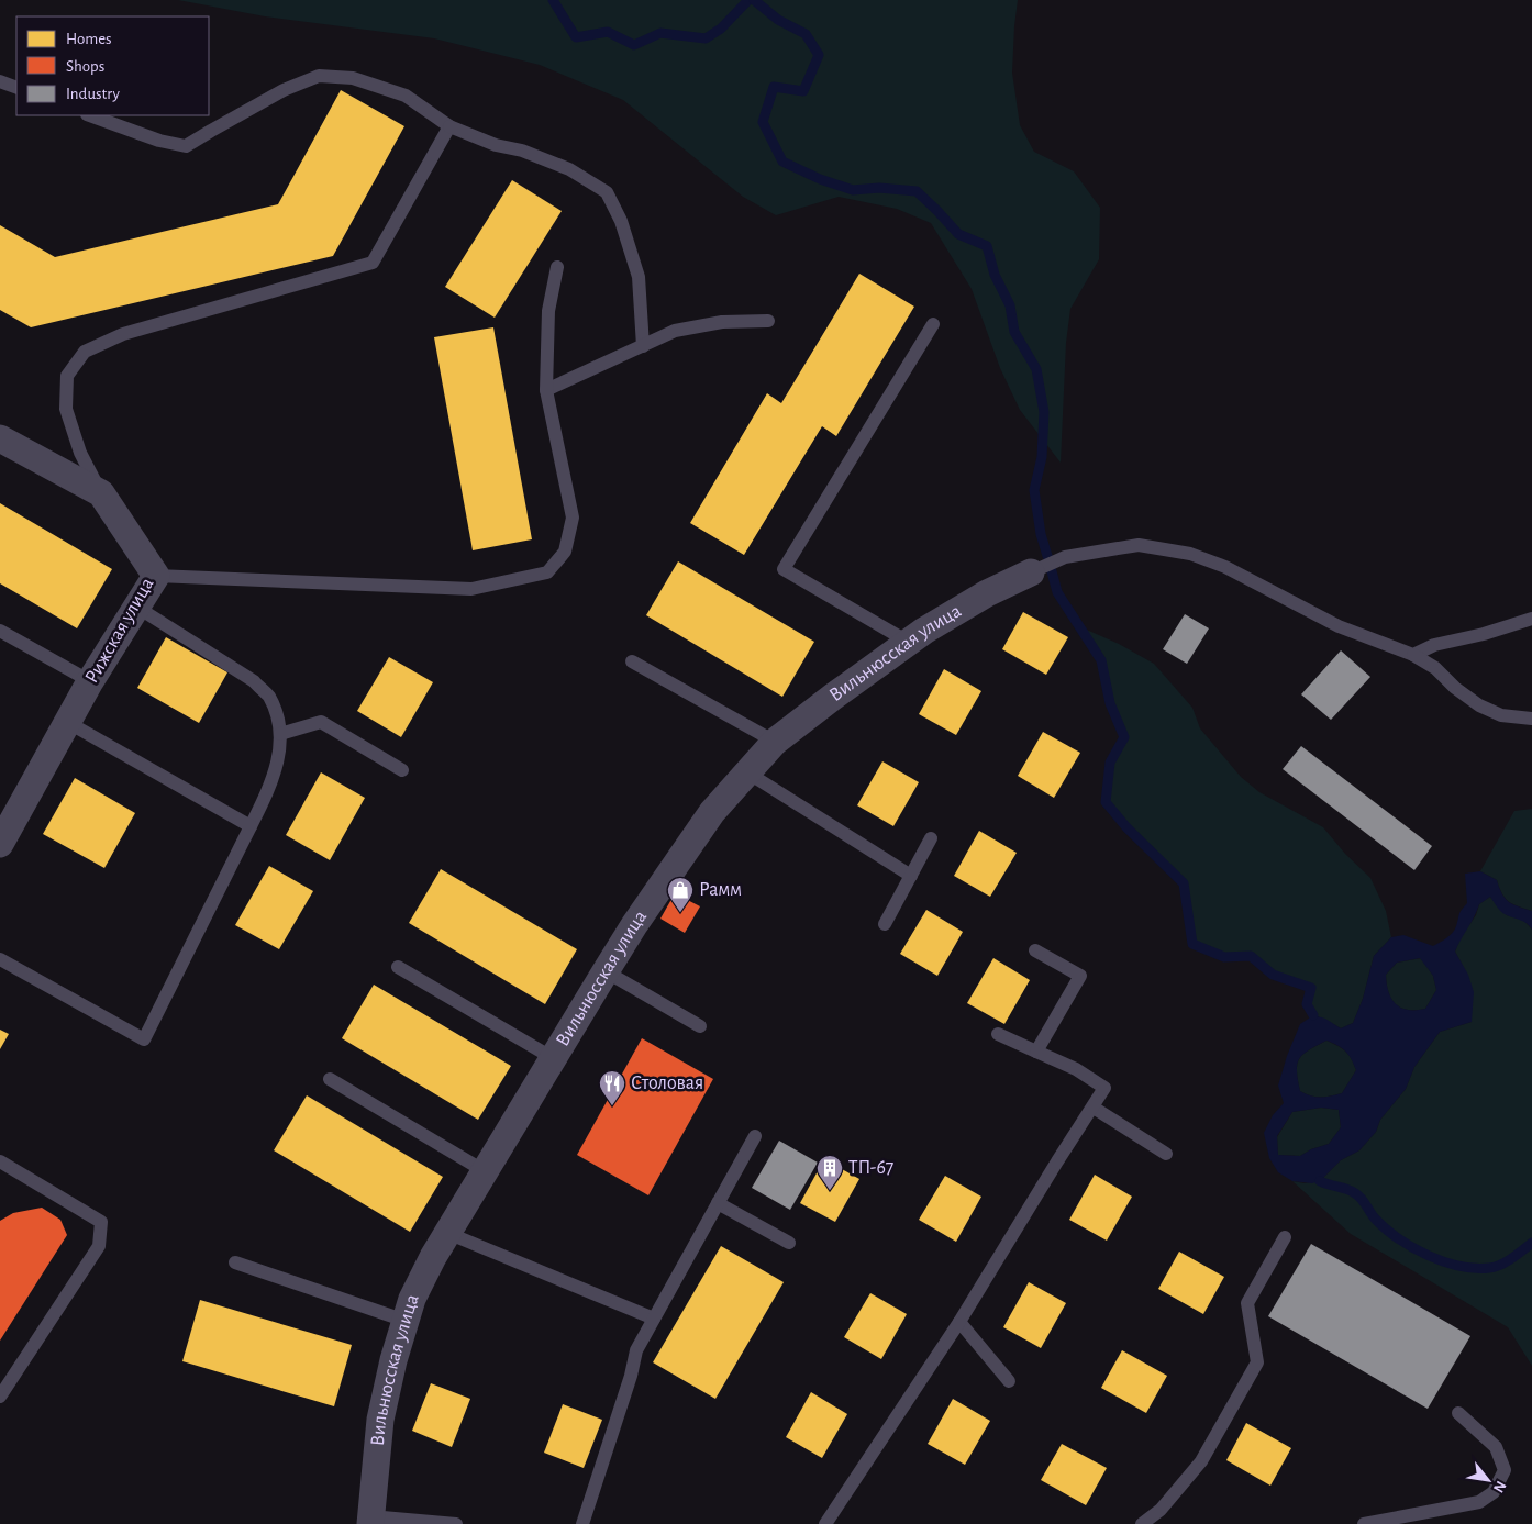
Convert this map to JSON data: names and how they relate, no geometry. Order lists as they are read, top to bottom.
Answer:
{
  "streets": {
    "street": ["Рижская улица", "Вильнюсская улица"]
  },
  "places": {
    "shop": ["Рамм"],
    "restaurant": ["Столовая"],
    "building": ["ТП-67"]
  },
  "legend": ["Homes", "Shops", "Industry"],
  "north": "bottom right"
}
